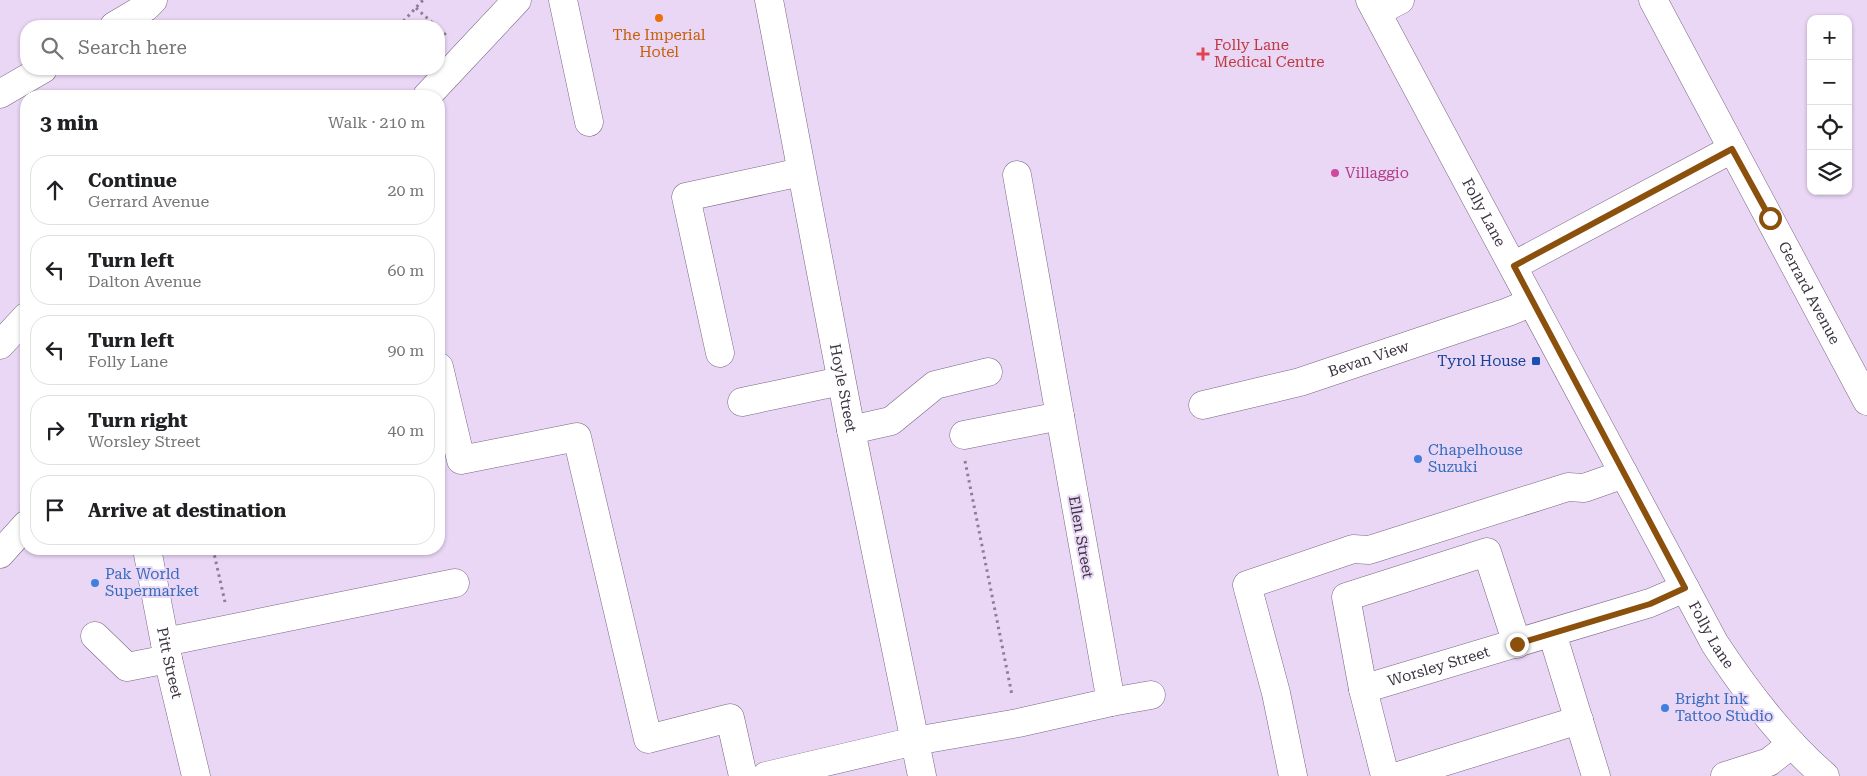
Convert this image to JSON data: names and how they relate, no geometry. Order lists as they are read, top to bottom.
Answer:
{
  "streets": {
    "street": [
      "Folly Lane",
      "Gerrard Avenue",
      "Bevan View",
      "Hoyle Street",
      "Ellen Street",
      "Pitt Street",
      "Worsley Street"
    ]
  },
  "crossings": [
    ["Folly Lane", "Bevan View"],
    ["Folly Lane", "Worsley Street"]
  ],
  "places": {
    "other": [
      "The Imperial Hotel",
      "Villaggio",
      "Chapelhouse Suzuki",
      "Pak World Supermarket",
      "Bright Ink Tattoo Studio"
    ],
    "health": ["Folly Lane Medical Centre"],
    "transit": ["Tyrol House"]
  },
  "page": {
    "map_buttons": ["+", "−"],
    "search": "Search here",
    "heading": ["3 min", "Walk · 210 m"],
    "list": [
      ["Continue", "Gerrard Avenue", "20 m"],
      ["Turn left", "Dalton Avenue", "60 m"],
      ["Turn left", "Folly Lane", "90 m"],
      ["Turn right", "Worsley Street", "40 m"],
      "Arrive at destination"
    ]
  }
}
